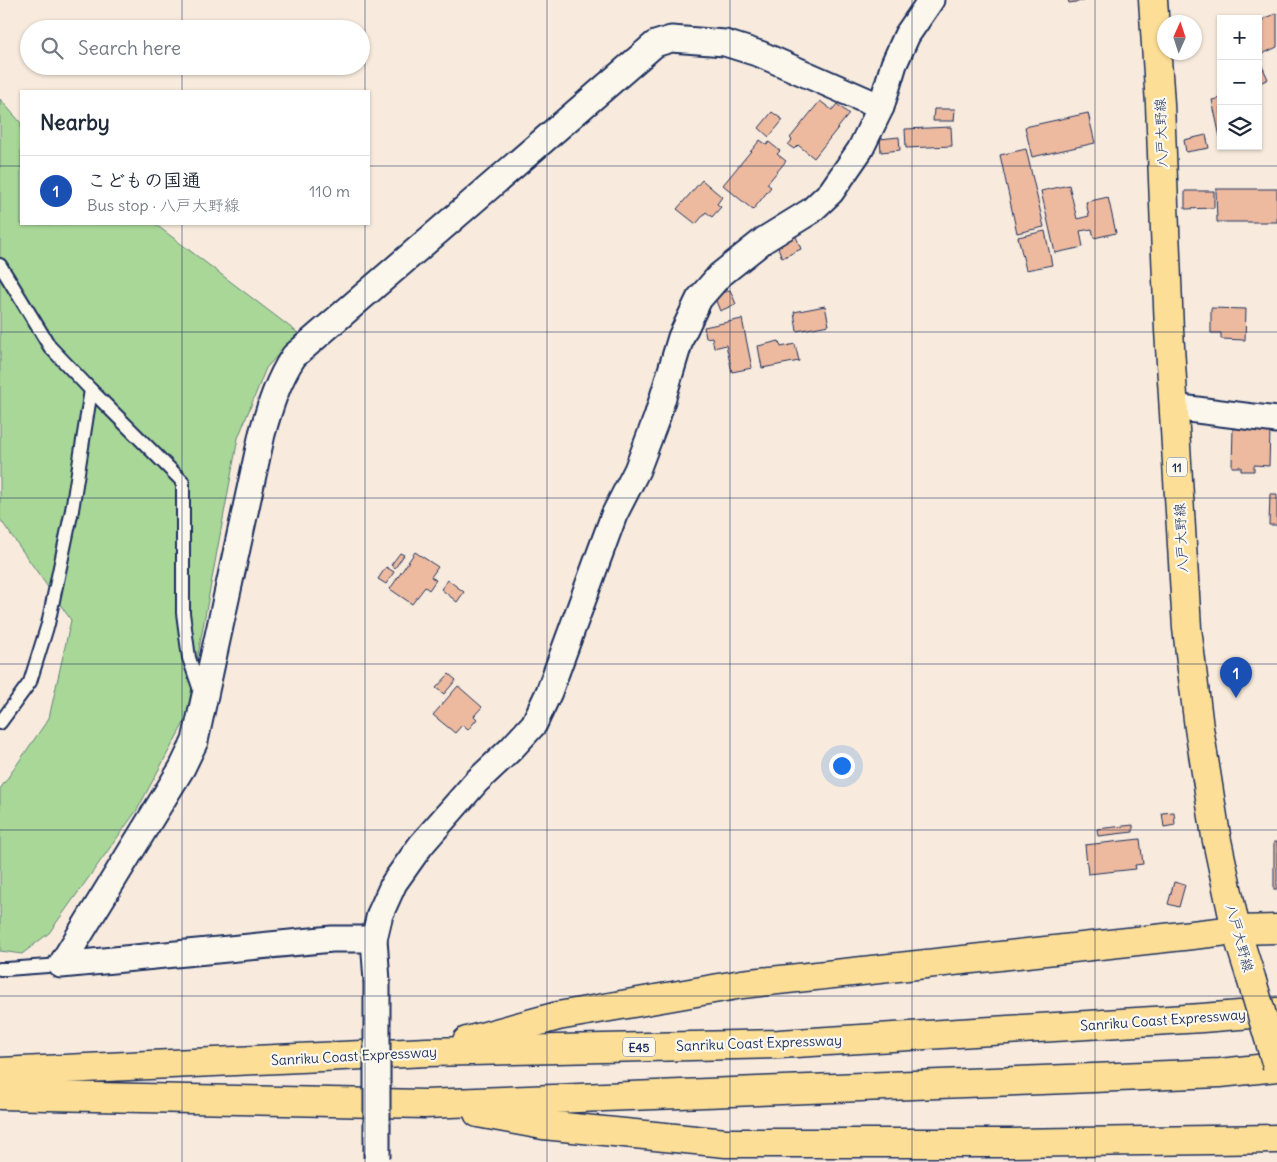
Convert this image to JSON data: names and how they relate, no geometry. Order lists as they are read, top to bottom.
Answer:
{
  "streets": {
    "main road": [
      "八戸大野線",
      "11",
      "Sanriku Coast Expressway",
      "E45"
    ]
  },
  "north": "top",
  "page": {
    "map_buttons": ["+", "−"],
    "search": "Search here",
    "heading": "Nearby",
    "list": [
      {
        "mark": "1",
        "name": "こどもの国通",
        "note": "Bus stop · 八戸大野線",
        "value": "110 m"
      }
    ],
    "pins": "1"
  }
}
